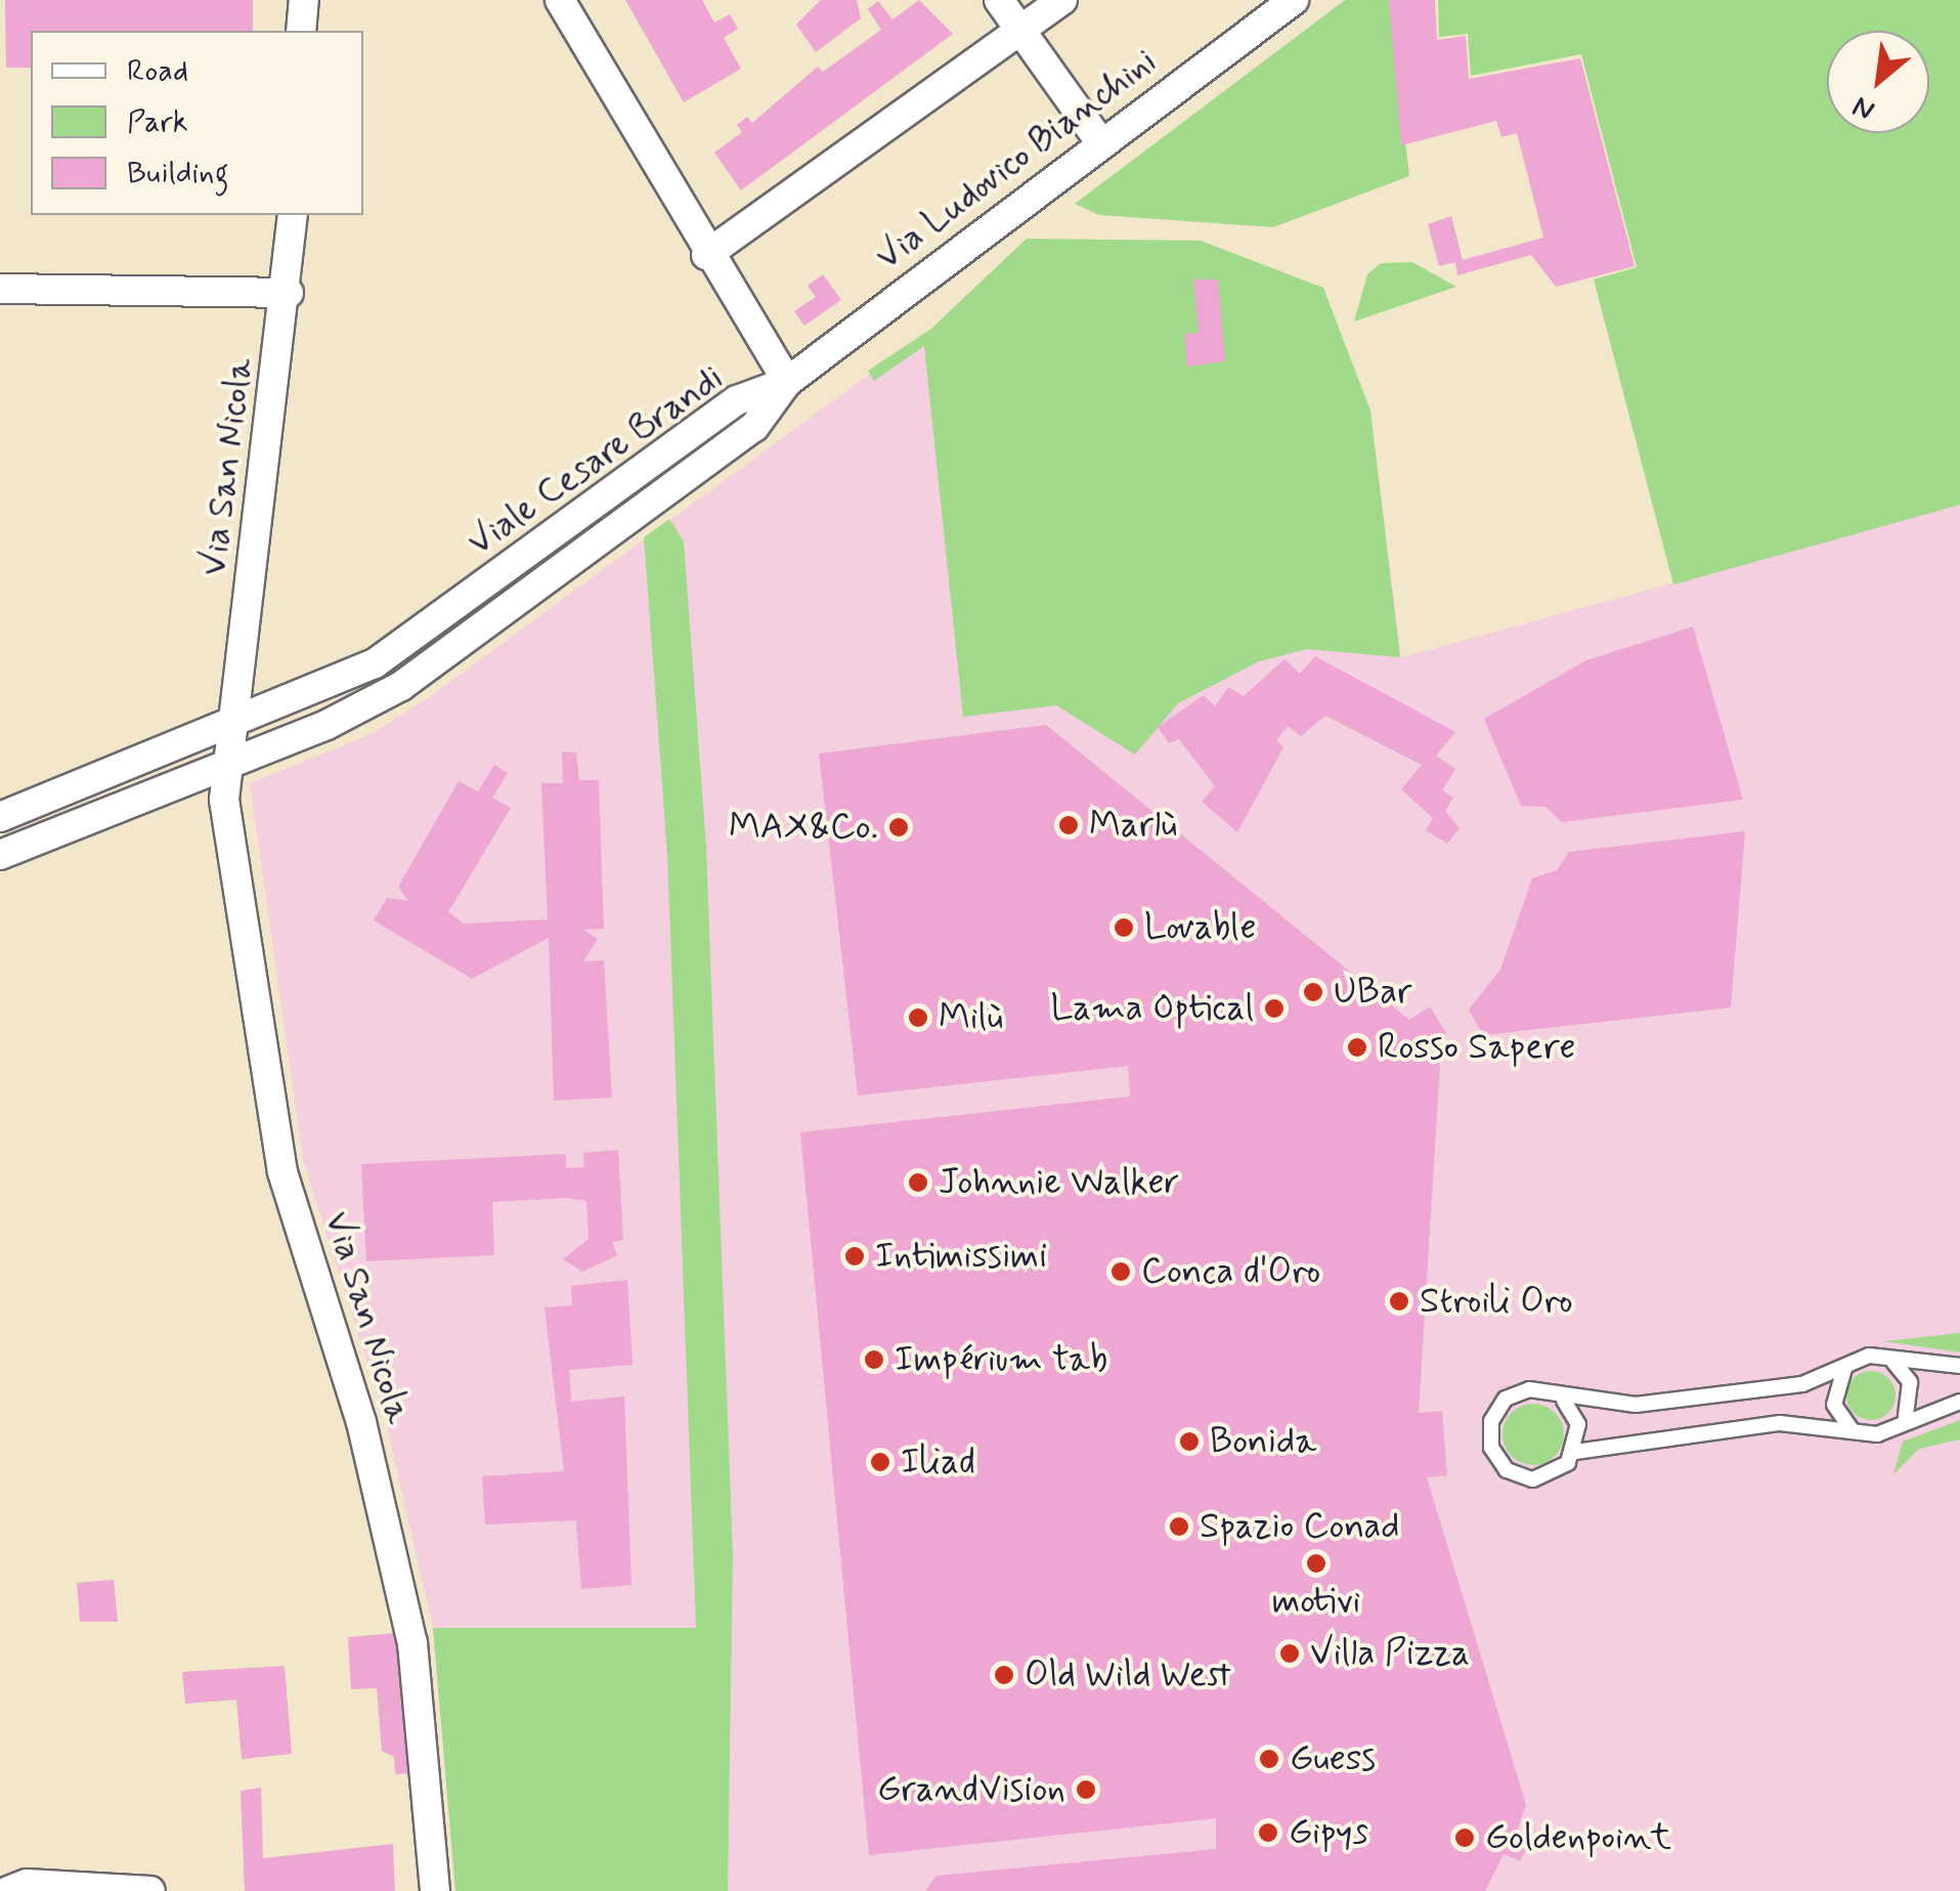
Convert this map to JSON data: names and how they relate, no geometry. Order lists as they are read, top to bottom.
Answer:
{
  "streets": {
    "street": ["Via Ludovico Bianchini", "Viale Cesare Brandi", "Via San Nicola"]
  },
  "crossings": [
    ["Via Ludovico Bianchini", "Viale Cesare Brandi"],
    ["Viale Cesare Brandi", "Via San Nicola"]
  ],
  "places": [
    "Marlù",
    "MAX&Co.",
    "Lovable",
    "UBar",
    "Lama Optical",
    "Milù",
    "Rosso Sapere",
    "Johnnie Walker",
    "Intimissimi",
    "Conca d'Oro",
    "Stroili Oro",
    "Impérium tab",
    "Bonida",
    "Iliad",
    "Spazio Conad",
    "motivi",
    "Villa Pizza",
    "Old Wild West",
    "Guess",
    "GrandVision",
    "Gipys",
    "Goldenpoint"
  ],
  "legend": ["Road", "Park", "Building"],
  "north": "bottom left"
}
